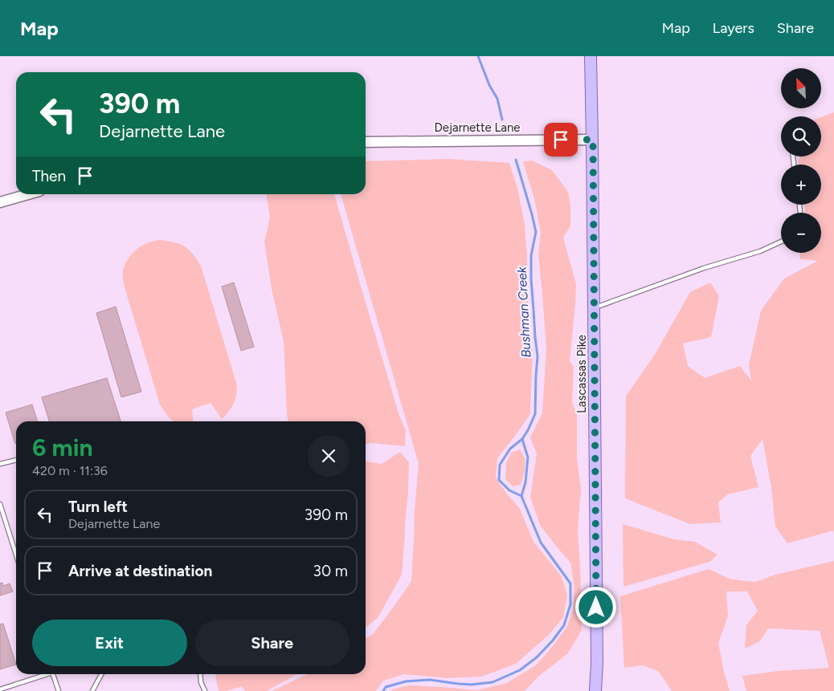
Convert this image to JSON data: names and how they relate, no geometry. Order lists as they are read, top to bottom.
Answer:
{
  "streets": {
    "main road": ["Dejarnette Lane", "Lascassas Pike"]
  },
  "crossings": [
    ["Dejarnette Lane", "Lascassas Pike"]
  ],
  "water": ["Bushman Creek"],
  "north": "top left",
  "page": {
    "header": "Map",
    "nav": ["Map", "Layers", "Share"],
    "map_buttons": ["+", "−"],
    "turn": ["390 m", "Dejarnette Lane"],
    "then": "Then",
    "heading": ["6 min", "420 m · 11:36"],
    "list": [
      {
        "name": "Turn left",
        "note": "Dejarnette Lane",
        "value": "390 m"
      },
      {
        "name": "Arrive at destination",
        "value": "30 m"
      }
    ],
    "buttons": ["Exit", "Share"]
  }
}
